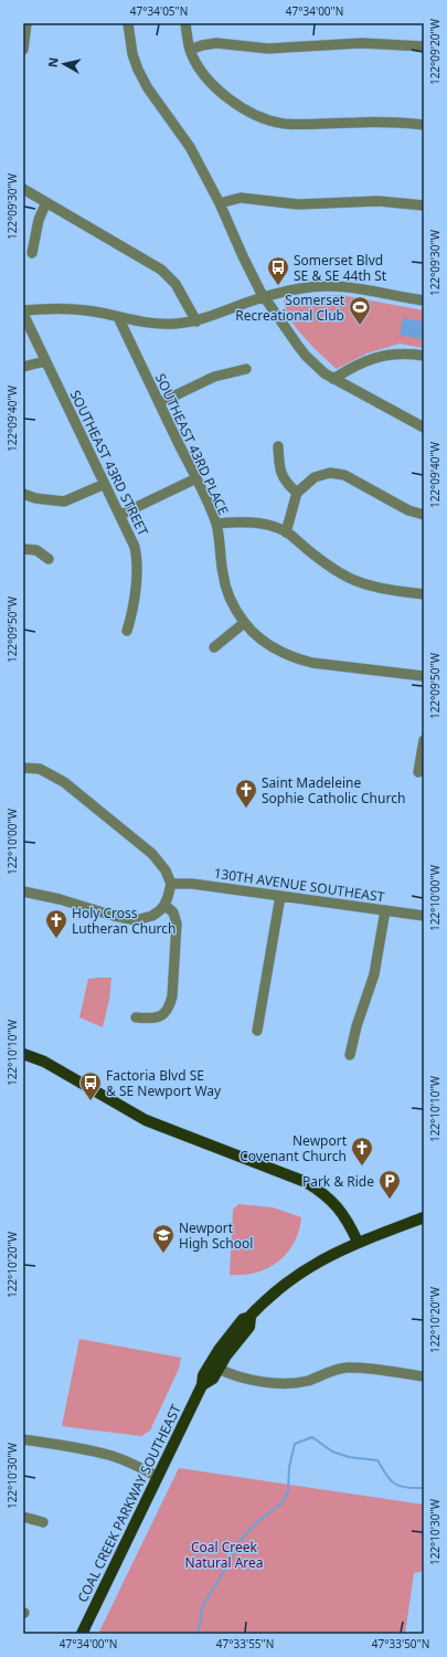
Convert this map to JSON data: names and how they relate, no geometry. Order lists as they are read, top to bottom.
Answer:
{
  "streets": {
    "main road": ["COAL CREEK PARKWAY SOUTHEAST"],
    "street": ["SOUTHEAST 43RD PLACE", "SOUTHEAST 43RD STREET", "130TH AVENUE SOUTHEAST"]
  },
  "parks": ["Coal Creek Natural Area"],
  "places": {
    "bus stop": ["Somerset Blvd SE & SE 44th St", "Factoria Blvd SE & SE Newport Way"],
    "sports": ["Somerset Recreational Club"],
    "church": ["Saint Madeleine Sophie Catholic Church", "Holy Cross Lutheran Church", "Newport Covenant Church"],
    "parking": ["Park & Ride"],
    "school or university": ["Newport High School"]
  },
  "north": "left",
  "coordinates": [
    "47°34'05\"N",
    "47°34'00\"N",
    "122°09'20\"W",
    "122°09'30\"W",
    "122°09'40\"W",
    "122°09'50\"W",
    "122°10'00\"W",
    "122°10'10\"W",
    "122°10'20\"W",
    "122°10'30\"W",
    "47°33'55\"N",
    "47°33'50\"N"
  ]
}
